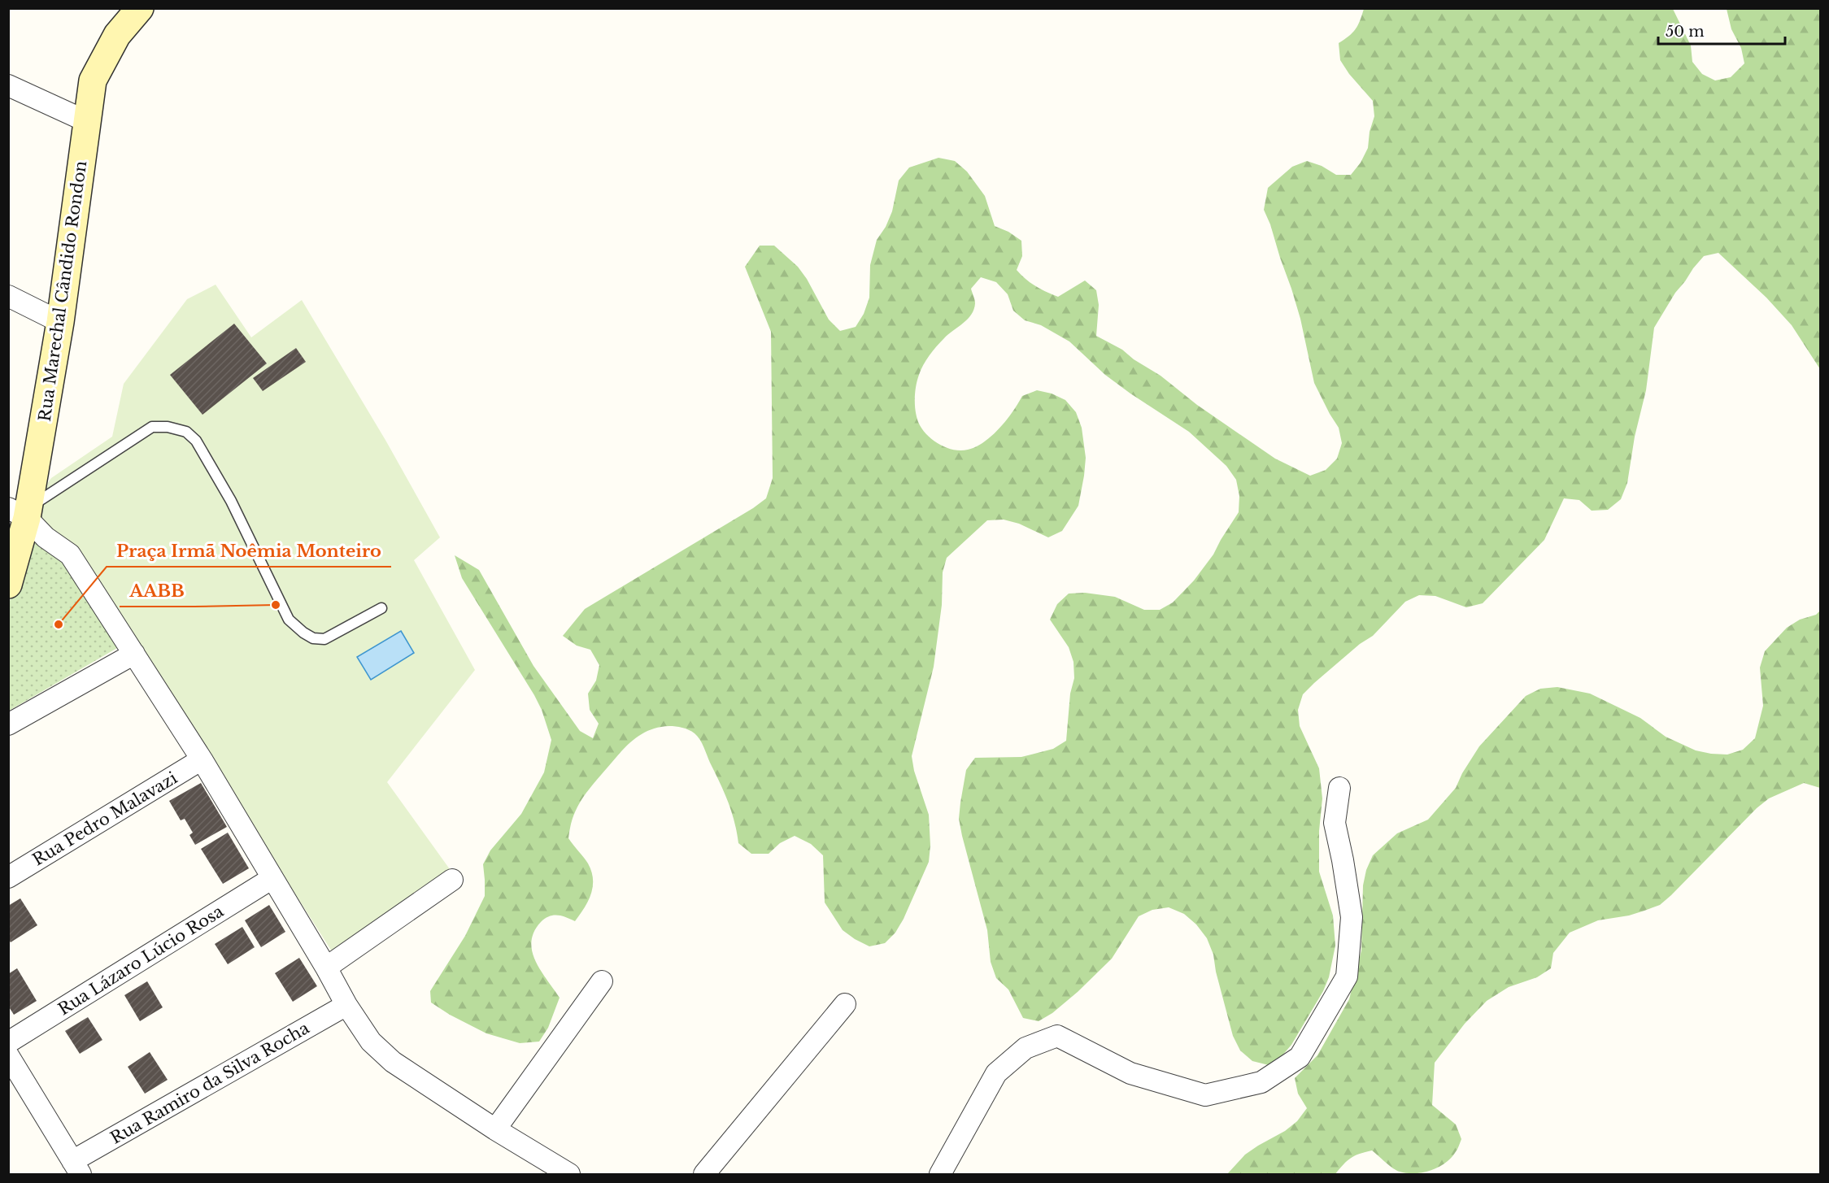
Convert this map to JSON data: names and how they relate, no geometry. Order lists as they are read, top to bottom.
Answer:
{
  "streets": {
    "street": [
      "Rua Marechal Cândido Rondon",
      "Rua Pedro Malavazi",
      "Rua Lázaro Lúcio Rosa",
      "Rua Ramiro da Silva Rocha"
    ]
  },
  "places": ["AABB", "Praça Irmã Noêmia Monteiro"],
  "scale_bar": "50 m"
}
